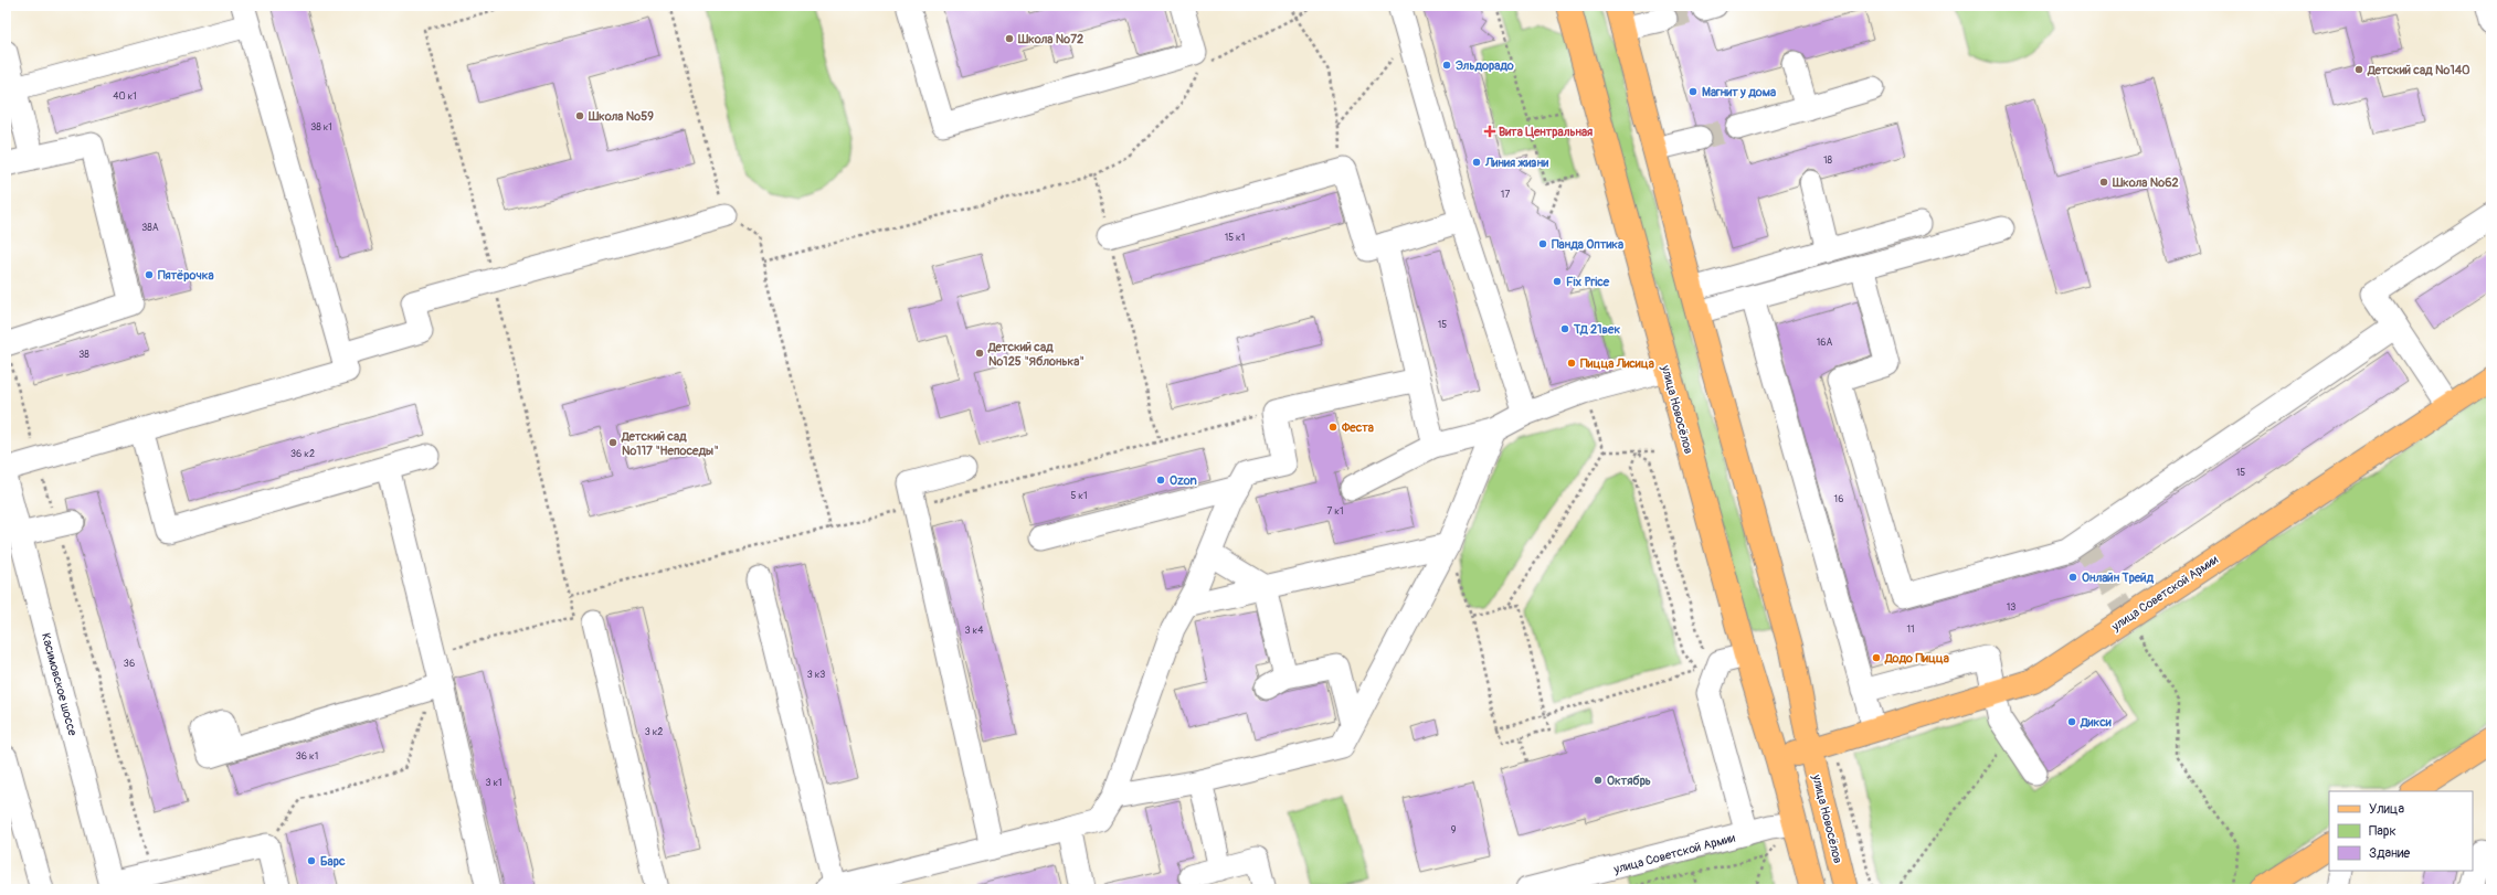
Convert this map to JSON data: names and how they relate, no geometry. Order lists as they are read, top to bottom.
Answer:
{
  "streets": {
    "main road": ["улица Новосёлов", "улица Советской Армии"],
    "street": ["Касимовское шоссе"]
  },
  "crossings": [
    ["улица Новосёлов", "улица Советской Армии"]
  ],
  "places": {
    "other": [
      "Школа №72",
      "Эльдорадо",
      "Детский сад №140",
      "Магнит у дома",
      "Школа №59",
      "Линия жизни",
      "Школа №62",
      "Панда Оптика",
      "Пятёрочка",
      "Fix Price",
      "ТД 21век",
      "Детский сад №125 \"Яблонька\"",
      "Пицца Лисица",
      "Феста",
      "Детский сад №117 \"Непоседы\"",
      "Ozon",
      "Онлайн Трейд",
      "Додо Пицца",
      "Дикси",
      "Октябрь",
      "Барс"
    ],
    "health": ["Вита Центральная"]
  },
  "house_numbers": [
    "40 к1",
    "38 к1",
    "18",
    "17",
    "38А",
    "15 к1",
    "15",
    "16А",
    "38",
    "36 к2",
    "15",
    "5 к1",
    "16",
    "7 к1",
    "13",
    "11",
    "3 к4",
    "36",
    "3 к3",
    "3 к2",
    "36 к1",
    "3 к1",
    "9"
  ],
  "legend": ["Улица", "Парк", "Здание"]
}
